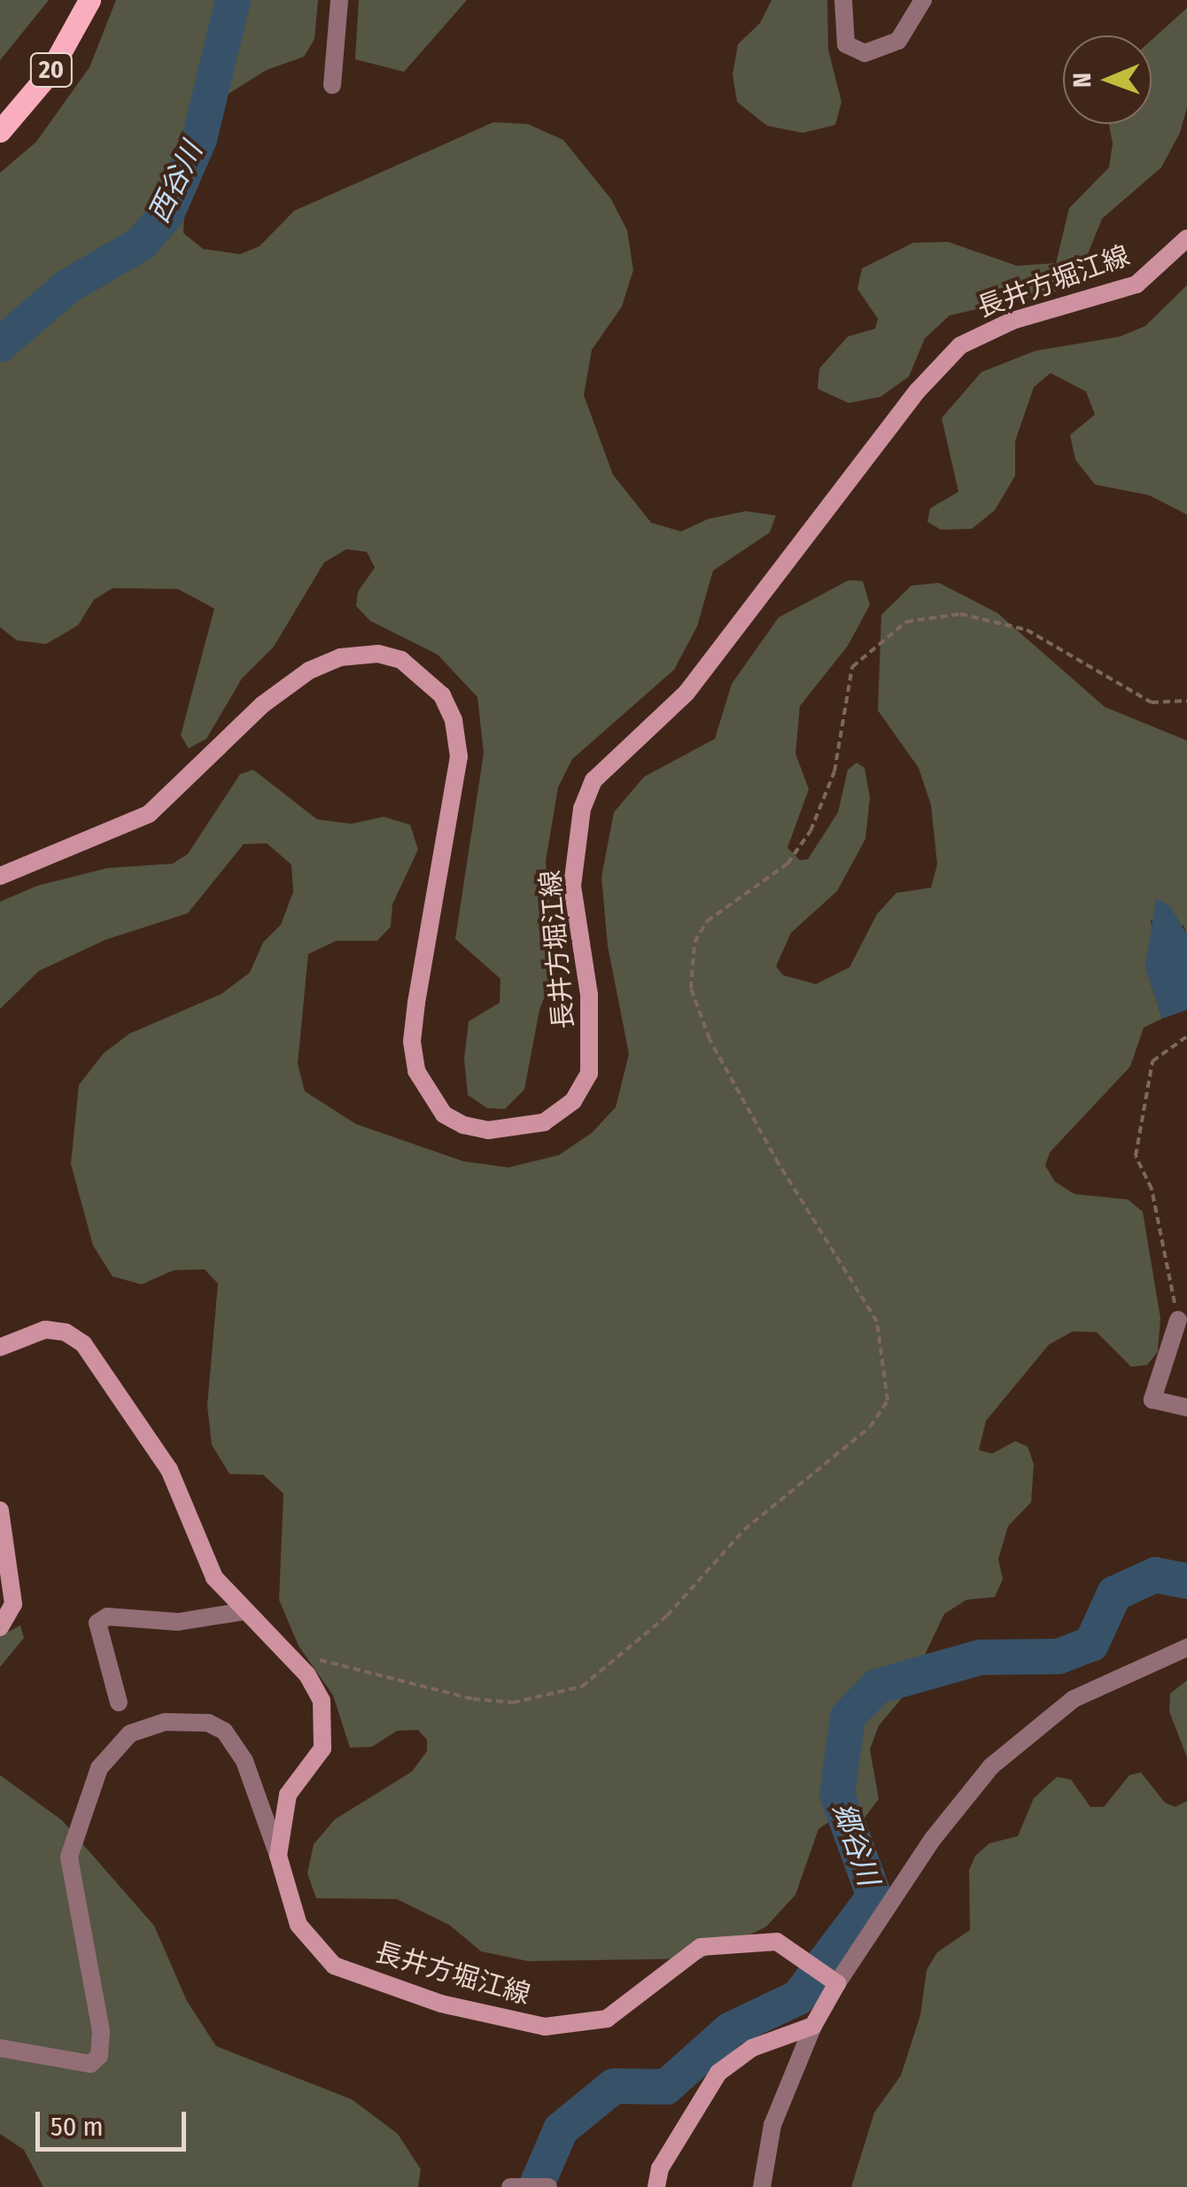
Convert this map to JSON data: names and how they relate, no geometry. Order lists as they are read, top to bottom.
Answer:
{
  "streets": {
    "main road": ["20", "長井方堀江線"]
  },
  "water": ["西谷川", "郷谷川"],
  "scale_bar": "50 m",
  "north": "left"
}
